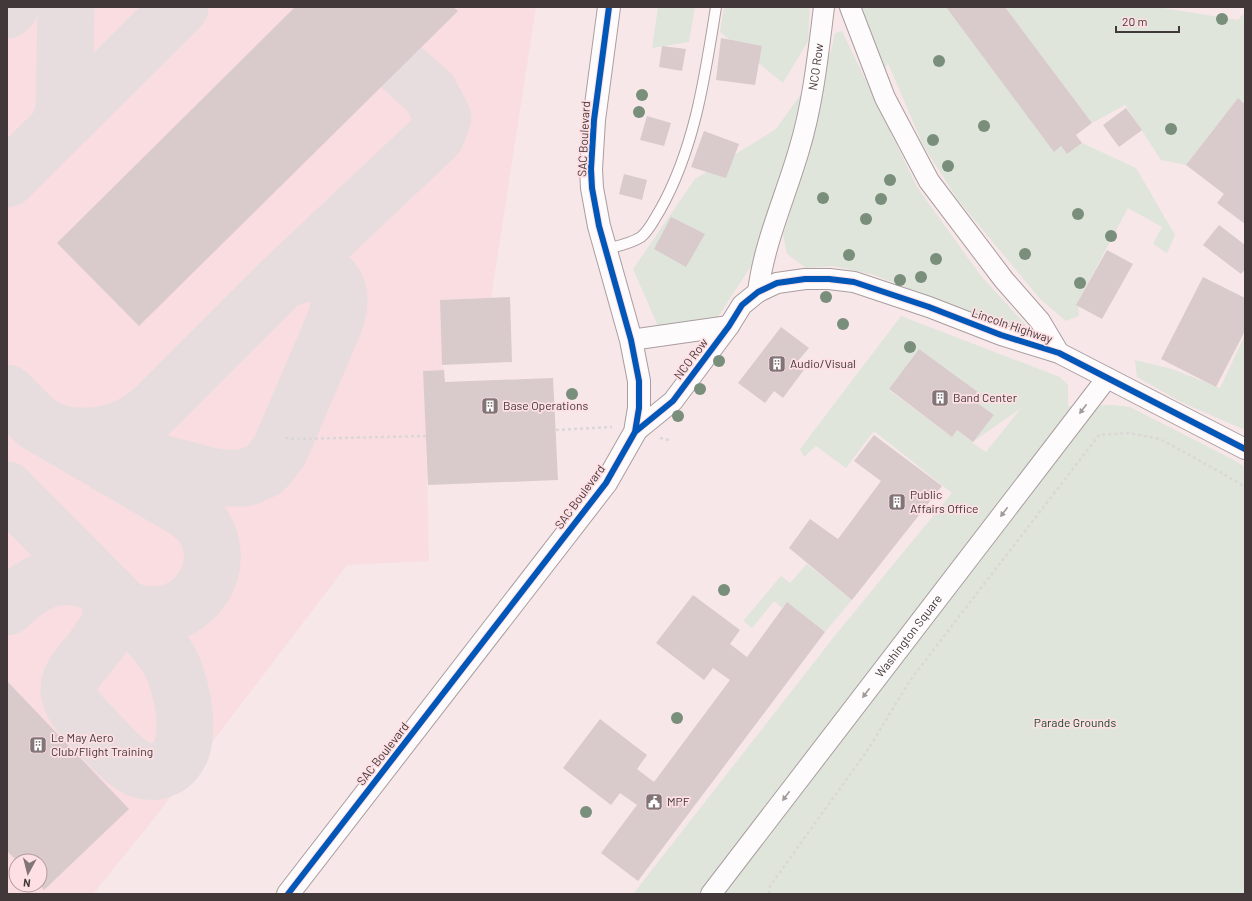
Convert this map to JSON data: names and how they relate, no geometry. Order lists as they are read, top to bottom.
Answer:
{
  "streets": {
    "street": [
      "NCO Row",
      "SAC Boulevard",
      "Lincoln Highway",
      "Washington Square"
    ]
  },
  "crossings": [
    ["NCO Row", "SAC Boulevard"],
    ["NCO Row", "Lincoln Highway"],
    ["Lincoln Highway", "Washington Square"]
  ],
  "one_way": ["Washington Square"],
  "parks": ["Parade Grounds"],
  "places": {
    "building": [
      "Audio/Visual",
      "Band Center",
      "Base Operations",
      "Public Affairs Office",
      "Le May Aero Club/Flight Training"
    ],
    "public building": ["MPF"]
  },
  "scale_bar": "20 m",
  "north": "bottom"
}
